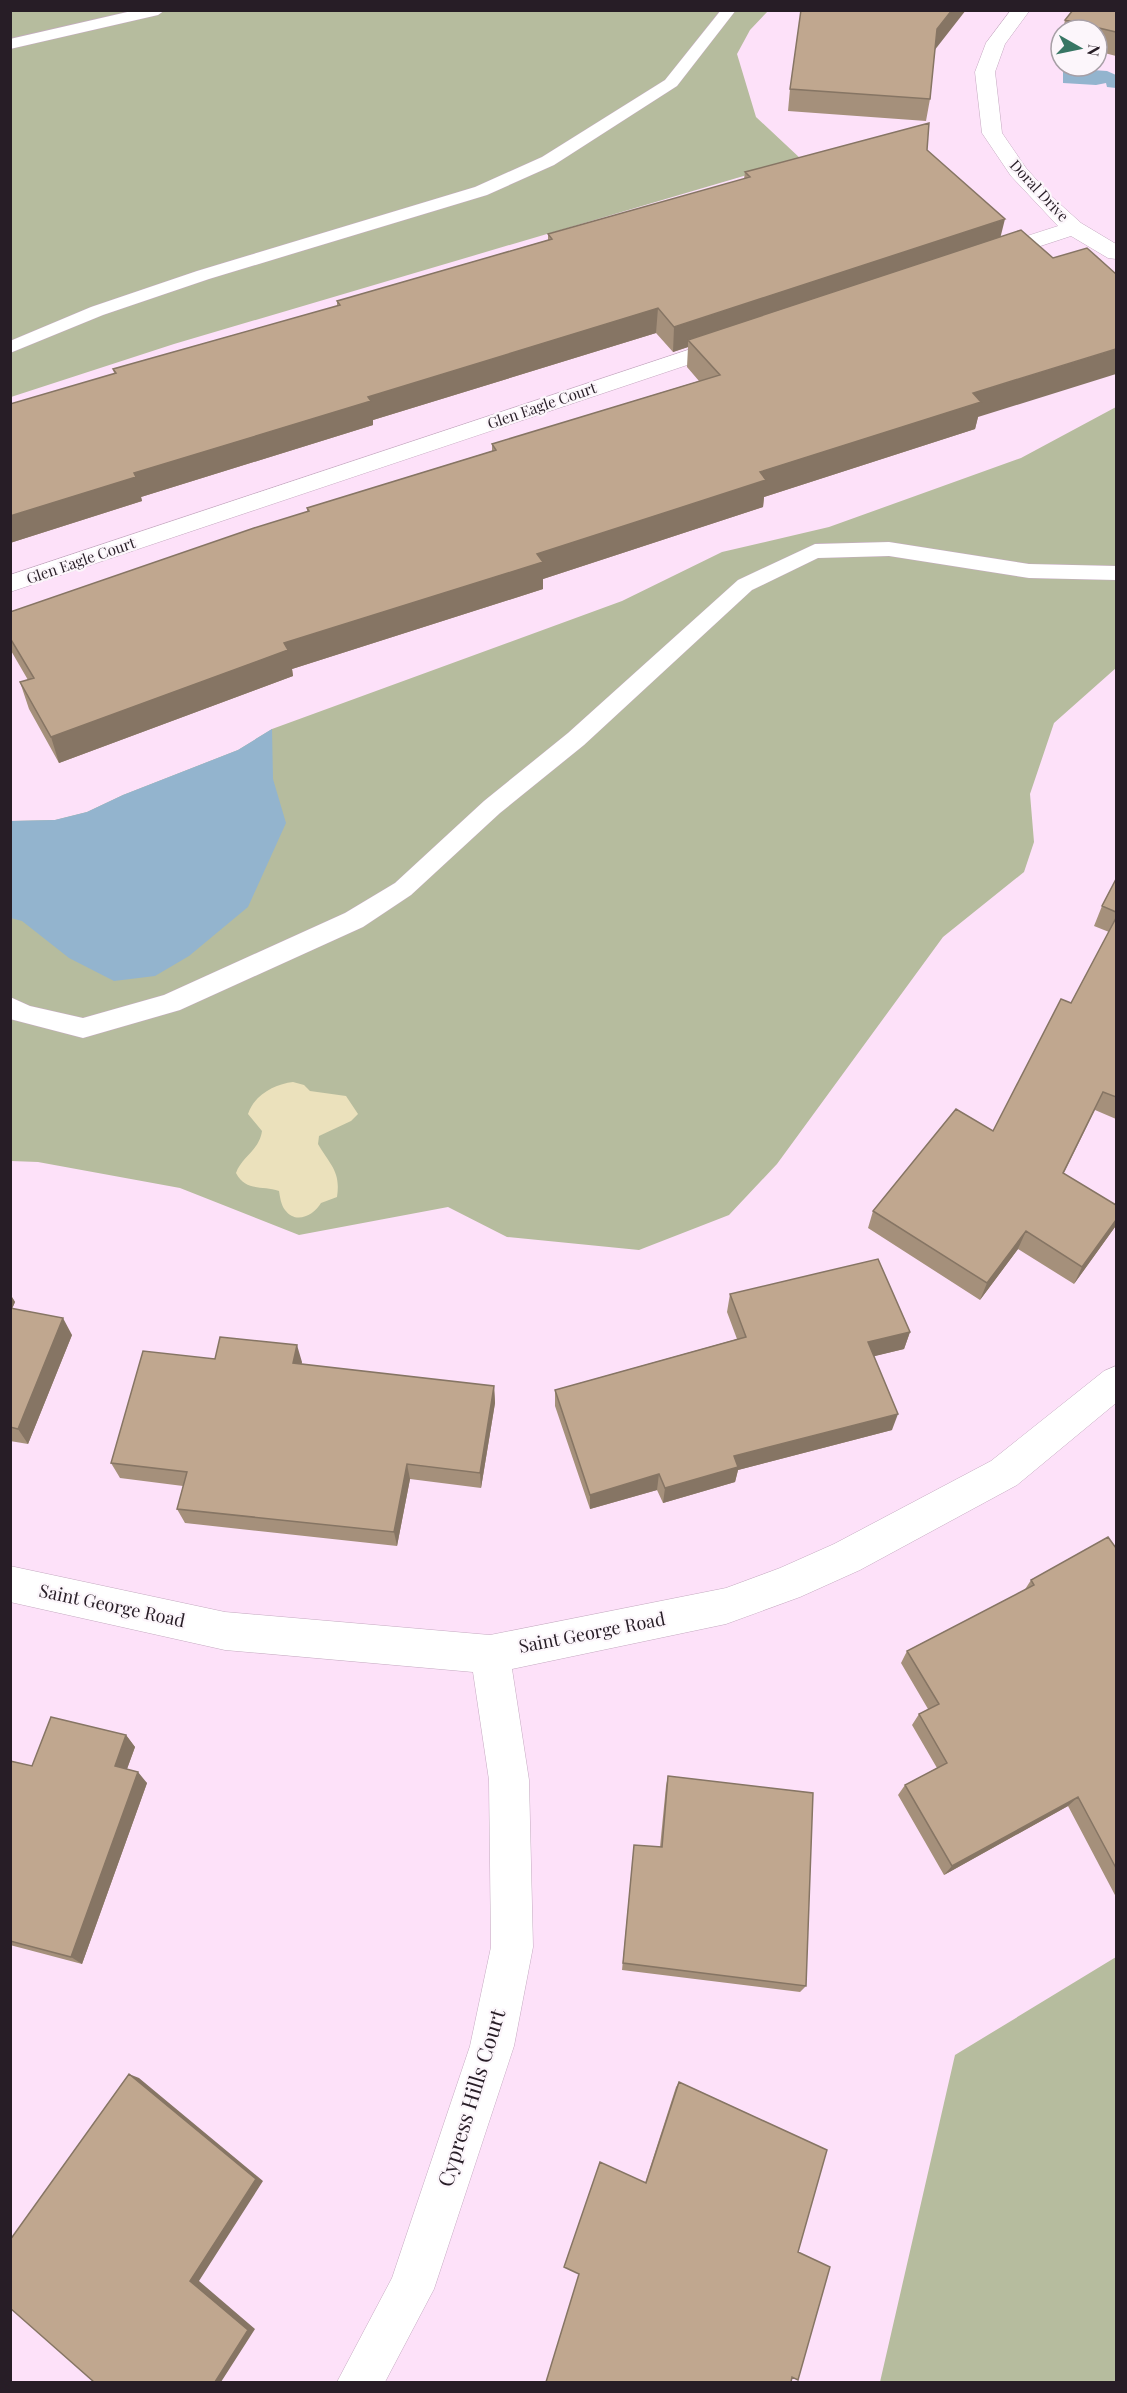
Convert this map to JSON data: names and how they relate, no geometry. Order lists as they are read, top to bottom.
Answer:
{
  "streets": {
    "street": [
      "Doral Drive",
      "Glen Eagle Court",
      "Saint George Road",
      "Cypress Hills Court"
    ]
  },
  "crossings": [
    ["Saint George Road", "Cypress Hills Court"]
  ],
  "north": "right"
}
